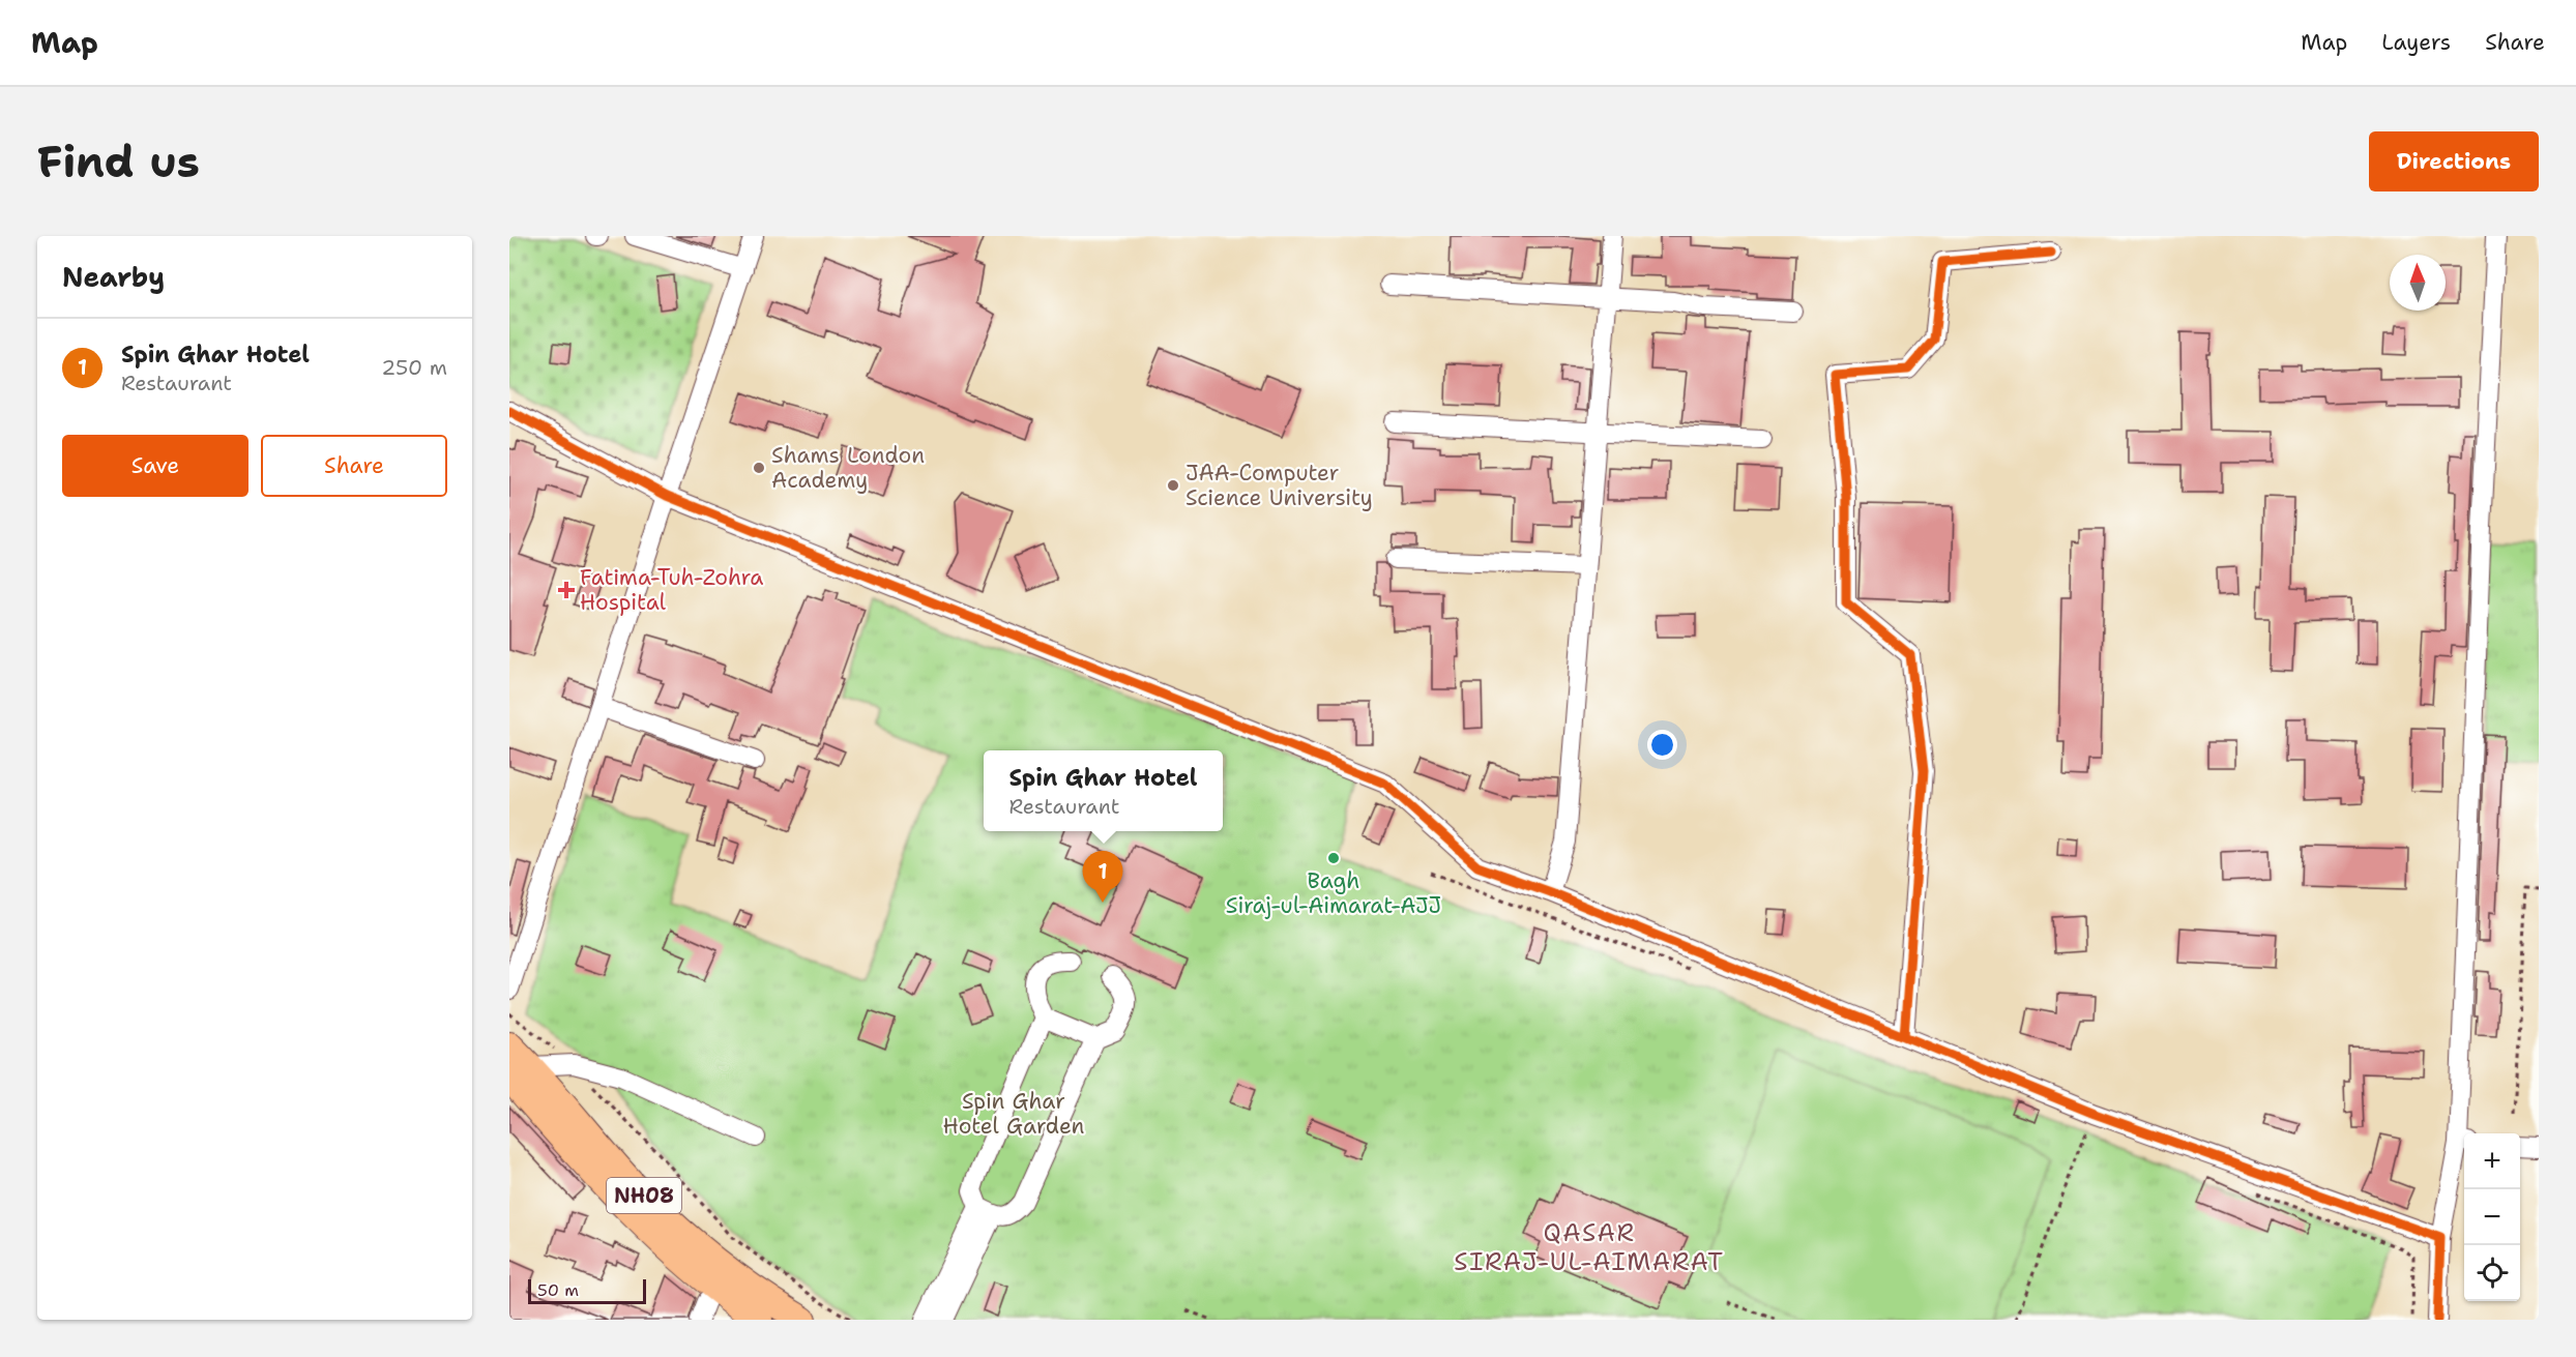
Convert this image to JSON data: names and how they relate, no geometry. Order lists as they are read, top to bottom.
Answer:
{
  "streets": {
    "highway": ["NH08"]
  },
  "districts": ["QASAR SIRAJ-UL-AIMARAT"],
  "parks": ["Spin Ghar Hotel Garden"],
  "places": {
    "other": ["Shams London Academy", "JAA-Computer Science University", "Bagh Siraj-ul-Aimarat-AJJ"],
    "health": ["Fatima-Tuh-Zohra Hospital"]
  },
  "scale_bar": "50 m",
  "north": "top",
  "page": {
    "header": "Map",
    "nav": ["Map", "Layers", "Share"],
    "buttons": [
      "Directions",
      ["Save", "Share"]
    ],
    "title": "Find us",
    "heading": "Nearby",
    "list": [
      {
        "mark": "1",
        "name": "Spin Ghar Hotel",
        "note": "Restaurant",
        "value": "250 m"
      }
    ],
    "popup": ["Spin Ghar Hotel", "Restaurant"],
    "pins": "1",
    "map_buttons": ["+", "−"],
    "scale": "50 m"
  }
}
